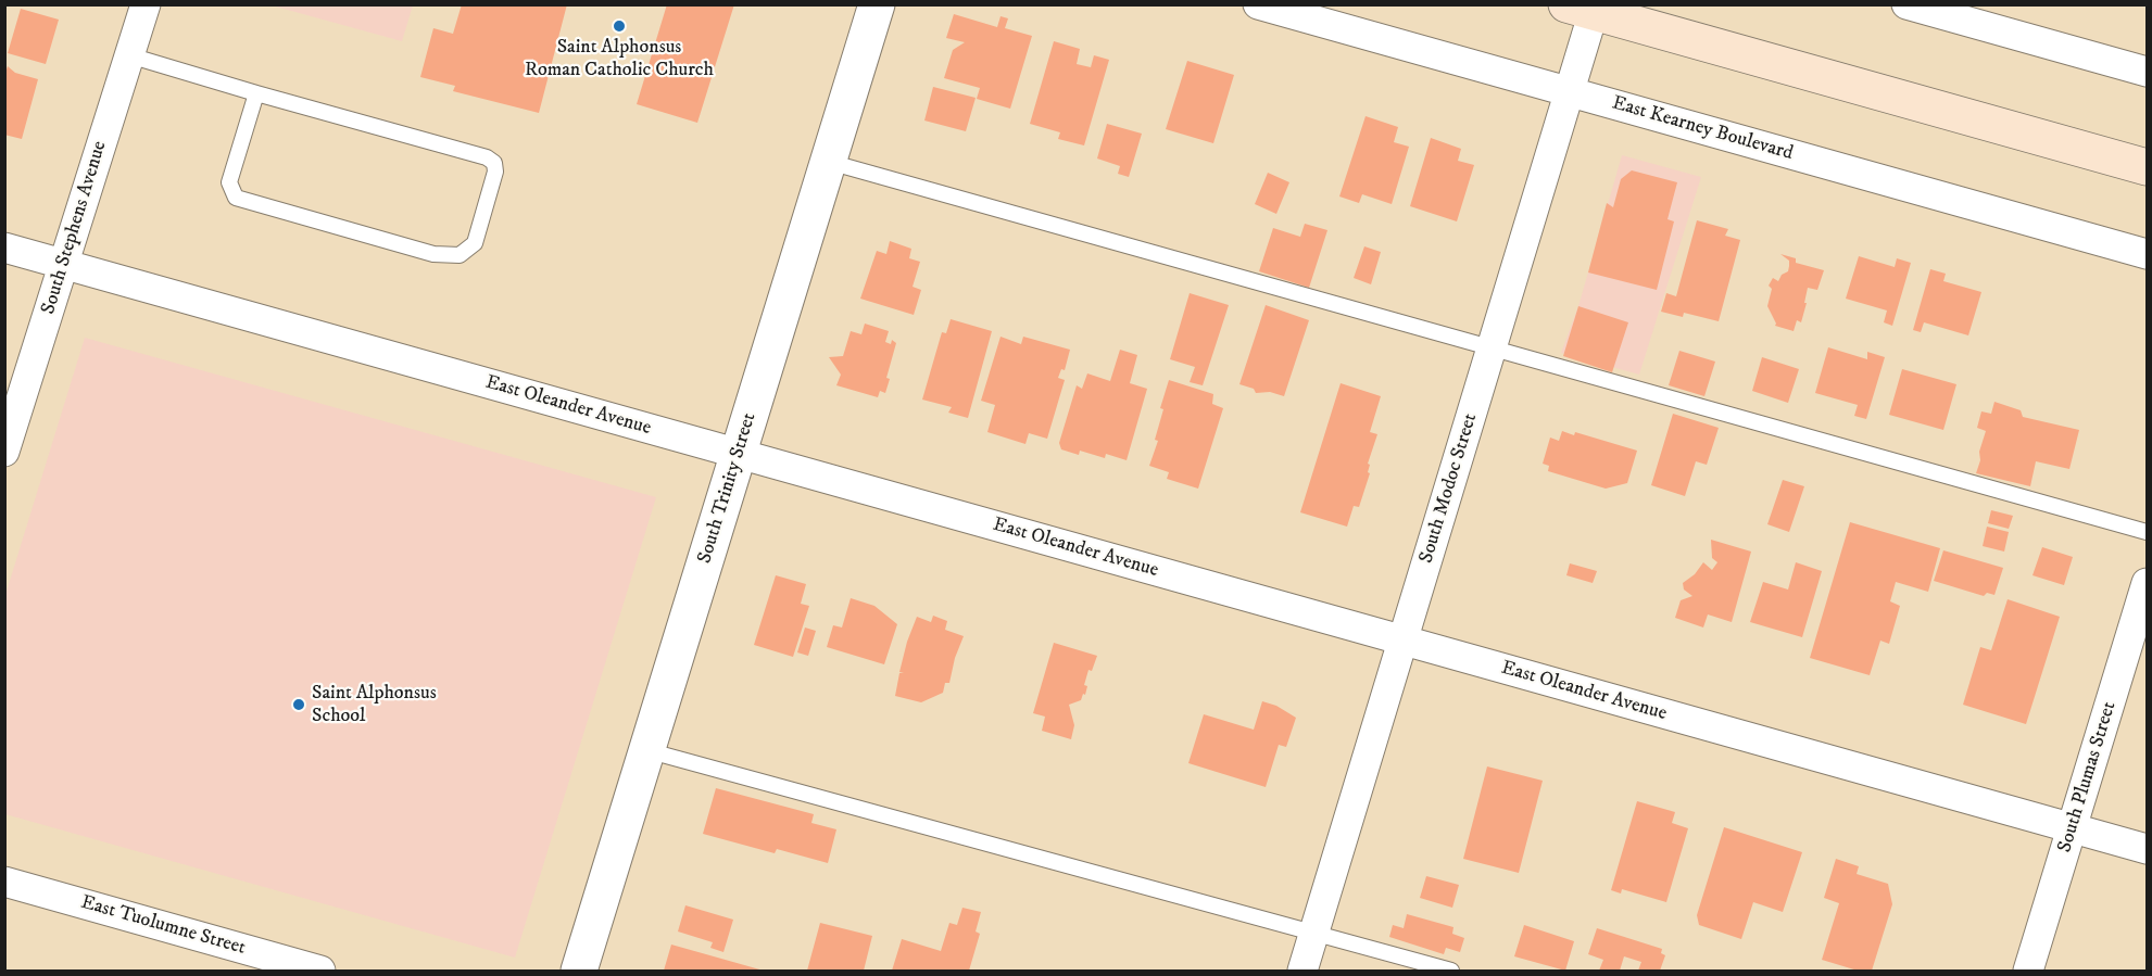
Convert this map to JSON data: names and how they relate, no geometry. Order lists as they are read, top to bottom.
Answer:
{
  "streets": {
    "street": [
      "East Kearney Boulevard",
      "South Stephens Avenue",
      "East Oleander Avenue",
      "South Trinity Street",
      "South Modoc Street",
      "South Plumas Street",
      "East Tuolumne Street"
    ]
  },
  "crossings": [
    ["East Kearney Boulevard", "South Modoc Street"],
    ["South Stephens Avenue", "East Oleander Avenue"],
    ["East Oleander Avenue", "South Trinity Street"],
    ["East Oleander Avenue", "South Modoc Street"],
    ["East Oleander Avenue", "South Plumas Street"]
  ],
  "places": ["Saint Alphonsus Roman Catholic Church", "Saint Alphonsus School"]
}
